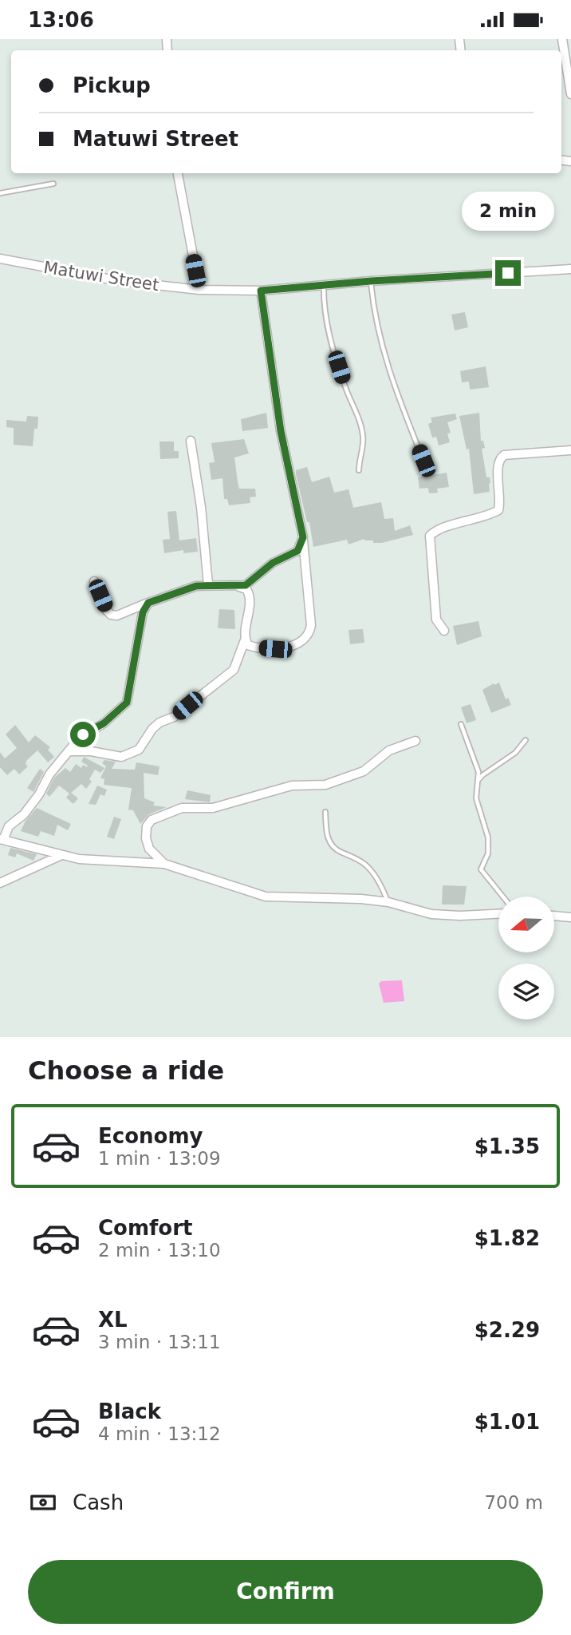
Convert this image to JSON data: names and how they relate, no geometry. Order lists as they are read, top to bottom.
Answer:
{
  "streets": {
    "street": ["Matuwi Street"]
  },
  "north": "left",
  "page": {
    "status": "13:06",
    "banner": ["Pickup", "Matuwi Street"],
    "bubble": "2 min",
    "heading": "Choose a ride",
    "list": [
      {
        "name": "Economy",
        "note": "1 min · 13:09",
        "value": "$1.35"
      },
      {
        "name": "Comfort",
        "note": "2 min · 13:10",
        "value": "$1.82"
      },
      {
        "name": "XL",
        "note": "3 min · 13:11",
        "value": "$2.29"
      },
      {
        "name": "Black",
        "note": "4 min · 13:12",
        "value": "$1.01"
      }
    ],
    "pay": ["Cash", "700 m"],
    "buttons": "Confirm"
  }
}
